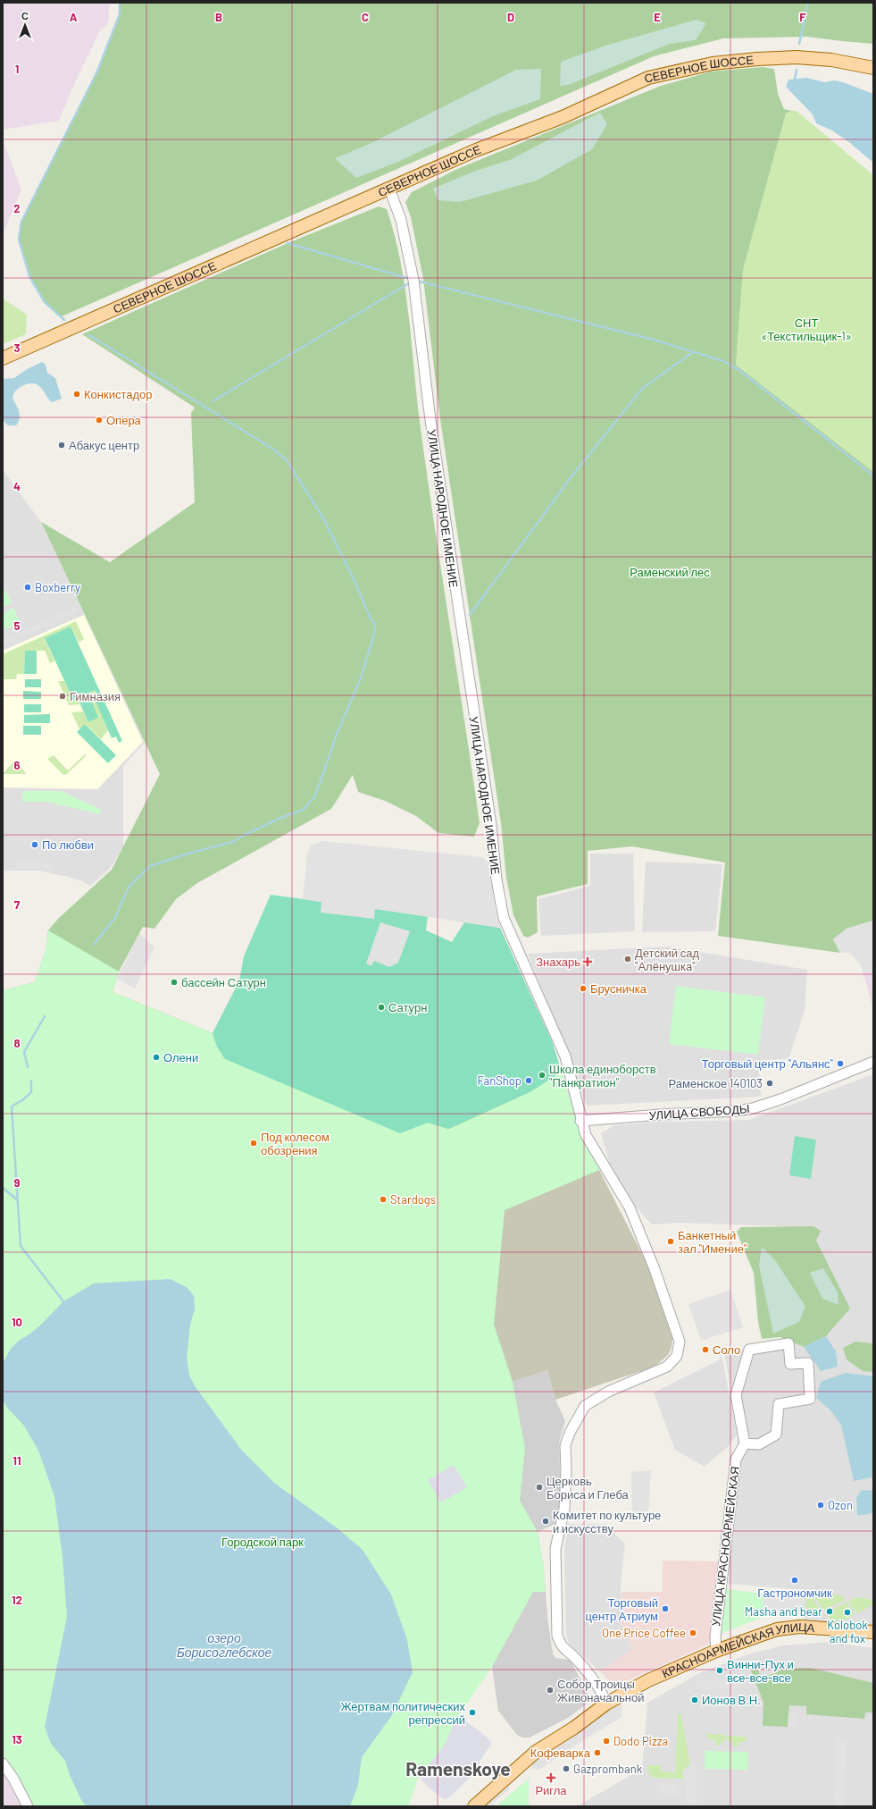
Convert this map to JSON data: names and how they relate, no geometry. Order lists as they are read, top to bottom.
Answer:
{
  "streets": {
    "main road": ["СЕВЕРНОЕ ШОССЕ", "КРАСНОАРМЕЙСКАЯ УЛИЦА"],
    "street": ["УЛИЦА НАРОДНОЕ ИМЕНИЕ", "УЛИЦА СВОБОДЫ", "УЛИЦА КРАСНОАРМЕЙСКАЯ"]
  },
  "crossings": [
    ["СЕВЕРНОЕ ШОССЕ", "УЛИЦА НАРОДНОЕ ИМЕНИЕ"],
    ["УЛИЦА НАРОДНОЕ ИМЕНИЕ", "УЛИЦА СВОБОДЫ"],
    ["УЛИЦА НАРОДНОЕ ИМЕНИЕ", "КРАСНОАРМЕЙСКАЯ УЛИЦА"],
    ["УЛИЦА КРАСНОАРМЕЙСКАЯ", "КРАСНОАРМЕЙСКАЯ УЛИЦА"]
  ],
  "districts": ["Ramenskoye"],
  "water": ["озеро Борисоглебское"],
  "parks": ["СНТ «Текстильщик-1»", "Раменский лес", "Городской парк"],
  "places": {
    "other": [
      "Конкистадор",
      "Опера",
      "Абакус центр",
      "Boxberry",
      "Гимназия",
      "По любви",
      "Детский сад \"Алёнушка\"",
      "бассейн Сатурн",
      "Брусничка",
      "Сатурн",
      "Олени",
      "Торговый центр \"Альянс\"",
      "Школа единоборств \"Панкратион\"",
      "FanShop",
      "Раменское 140103",
      "Под колесом обозрения",
      "Stardogs",
      "Банкетный зал \"Имение\"",
      "Соло",
      "Церковь Бориса и Глеба",
      "Ozon",
      "Комитет по культуре и искусству",
      "Гастрономчик",
      "Торговый центр Атриум",
      "Masha and bear",
      "Kolobok and fox",
      "One Price Coffee",
      "Винни-Пух и все-все-все",
      "Собор Троицы Живоначальной",
      "Ионов В.Н.",
      "Жертвам политических репрессий",
      "Dodo Pizza",
      "Кофеварка",
      "Gazprombank"
    ],
    "health": ["Знахарь", "Ригла"]
  },
  "north": "top",
  "grid": {
    "columns": [
      "A",
      "B",
      "C",
      "D",
      "E",
      "F"
    ],
    "rows": [
      "1",
      "2",
      "3",
      "4",
      "5",
      "6",
      "7",
      "8",
      "9",
      "10",
      "11",
      "12",
      "13"
    ]
  }
}
